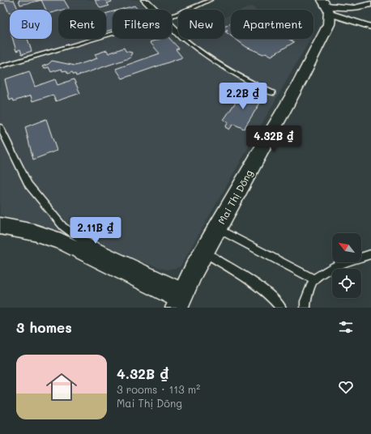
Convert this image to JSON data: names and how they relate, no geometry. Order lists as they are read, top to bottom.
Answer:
{
  "streets": {
    "street": ["Mai Thị Dõng"]
  },
  "north": "top left",
  "page": {
    "chip": [
      "Buy",
      "Rent",
      "Filters",
      "New",
      "Apartment"
    ],
    "price": ["2.2B ₫", "4.32B ₫", "2.11B ₫"],
    "heading": "3 homes",
    "list": [
      {
        "name": "4.32B ₫",
        "note": "3 rooms · 113 m² · Mai Thị Dõng"
      }
    ]
  }
}
